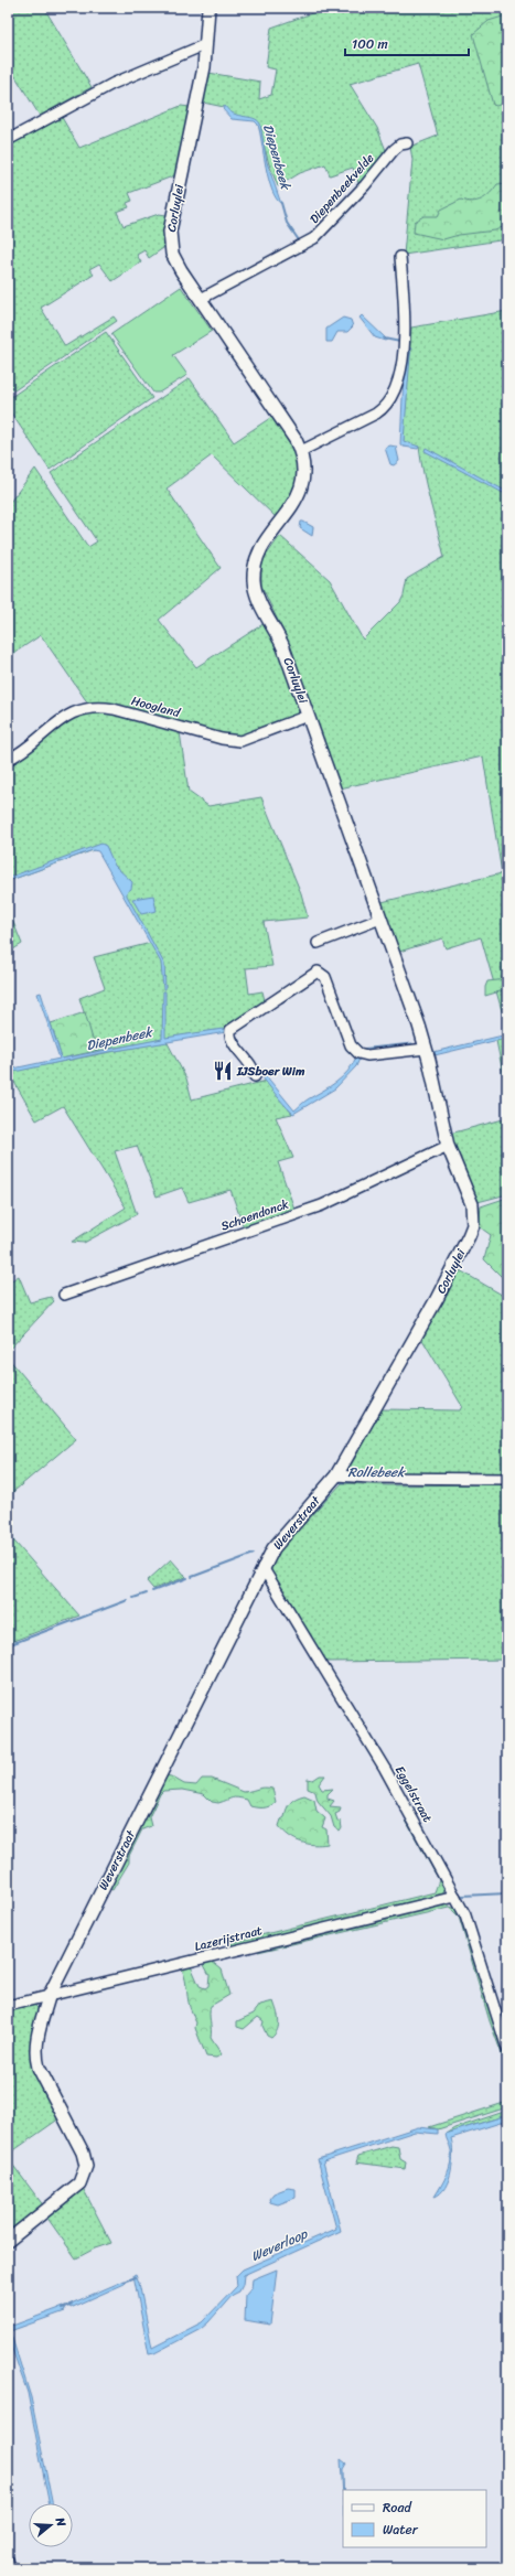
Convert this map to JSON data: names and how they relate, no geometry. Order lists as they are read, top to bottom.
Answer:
{
  "streets": {
    "street": [
      "Diepenbeekvelde",
      "Corluylei",
      "Hoogland",
      "Schoendonck",
      "Weverstraat",
      "Eggelstraat",
      "Lazerijstraat"
    ]
  },
  "crossings": [
    ["Diepenbeekvelde", "Corluylei"],
    ["Corluylei", "Hoogland"],
    ["Corluylei", "Schoendonck"],
    ["Corluylei", "Weverstraat"],
    ["Weverstraat", "Eggelstraat"],
    ["Weverstraat", "Lazerijstraat"],
    ["Eggelstraat", "Lazerijstraat"]
  ],
  "water": ["Diepenbeek", "Rollebeek", "Weverloop"],
  "places": {
    "restaurant": ["IJSboer Wim"]
  },
  "legend": ["Road", "Water"],
  "scale_bar": "100 m",
  "north": "right"
}
